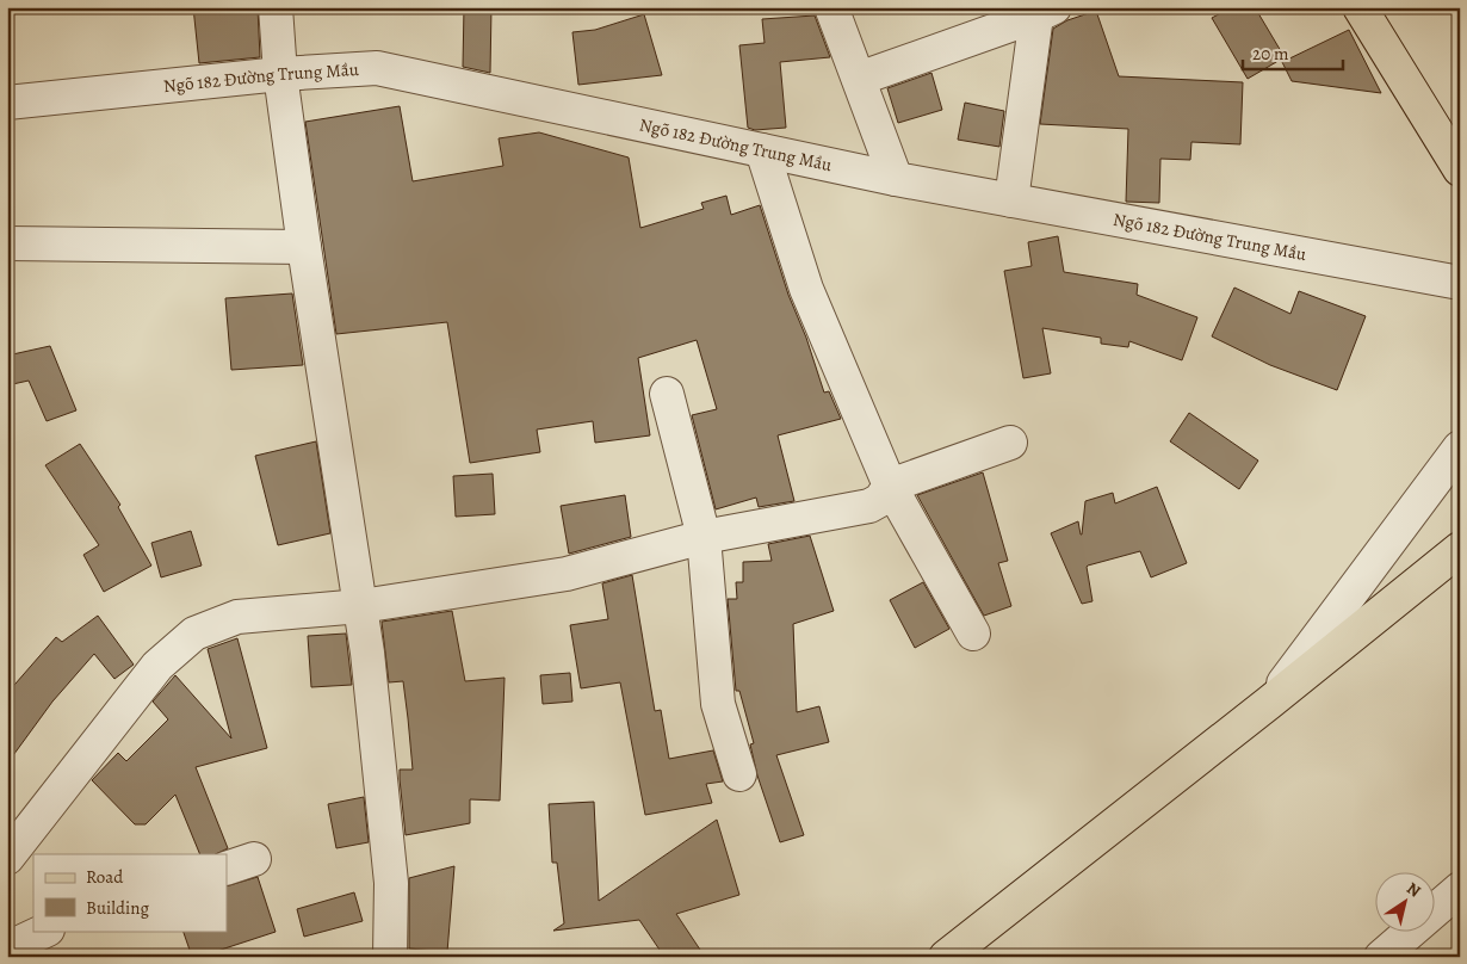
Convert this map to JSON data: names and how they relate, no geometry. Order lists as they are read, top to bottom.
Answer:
{
  "streets": {
    "street": ["Ngõ 182 Đường Trung Mầu"]
  },
  "legend": ["Road", "Building"],
  "scale_bar": "20 m",
  "north": "top right"
}
